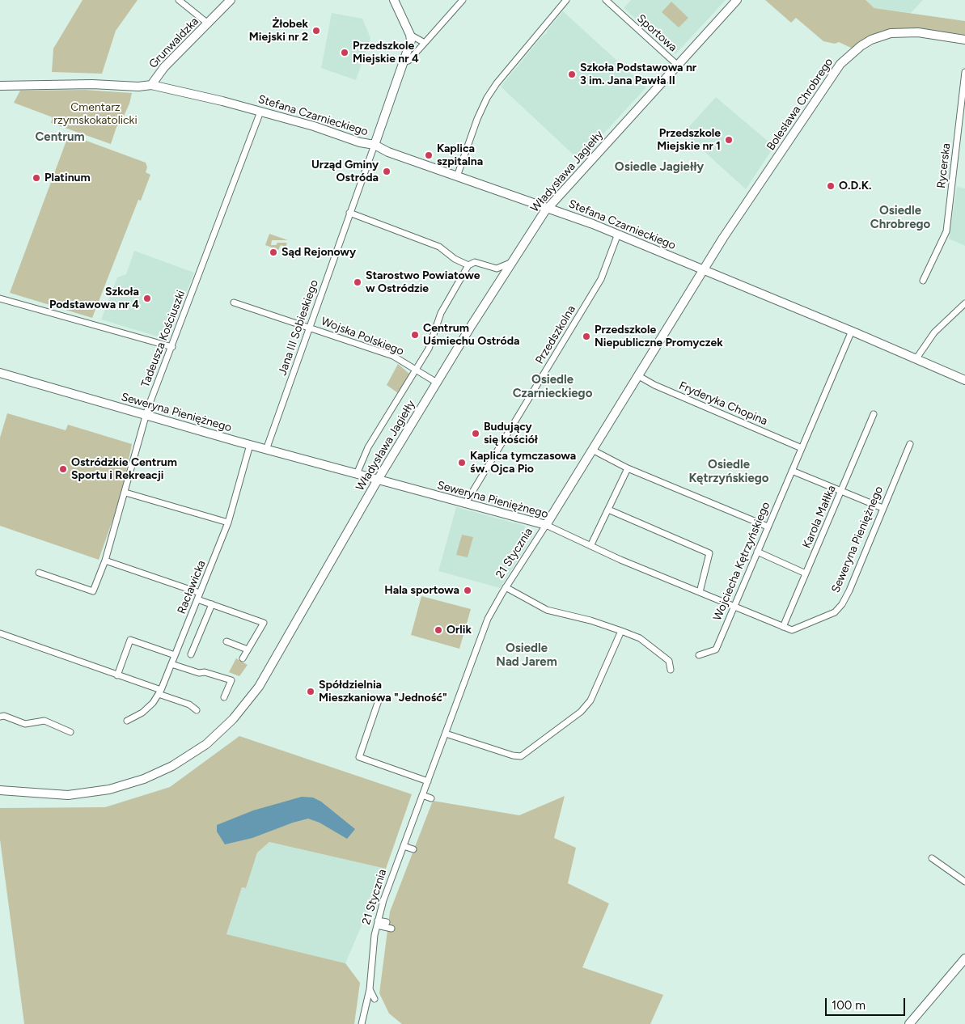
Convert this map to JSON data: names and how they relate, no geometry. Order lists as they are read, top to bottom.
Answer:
{
  "streets": {
    "street": [
      "Sportowa",
      "Grunwaldzka",
      "Bolesława Chrobrego",
      "Stefana Czarnieckiego",
      "Rycerska",
      "Władysława Jagiełły",
      "Jana III Sobieskiego",
      "Przedszkolna",
      "Wojska Polskiego",
      "Tadeusza Kościuszki",
      "Fryderyka Chopina",
      "Seweryna Pieniężnego",
      "Karola Małłka",
      "21 Stycznia",
      "Wojciecha Kętrzyńskiego",
      "Racławicka"
    ]
  },
  "crossings": [
    ["Sportowa", "Władysława Jagiełły"],
    ["Grunwaldzka", "Stefana Czarnieckiego"],
    ["Bolesława Chrobrego", "Stefana Czarnieckiego"],
    ["Bolesława Chrobrego", "21 Stycznia"],
    ["Stefana Czarnieckiego", "Władysława Jagiełły"],
    ["Stefana Czarnieckiego", "Jana III Sobieskiego"],
    ["Stefana Czarnieckiego", "Przedszkolna"],
    ["Stefana Czarnieckiego", "Tadeusza Kościuszki"],
    ["Stefana Czarnieckiego", "21 Stycznia"],
    ["Stefana Czarnieckiego", "Wojciecha Kętrzyńskiego"],
    ["Władysława Jagiełły", "Wojska Polskiego"],
    ["Władysława Jagiełły", "Seweryna Pieniężnego"],
    ["Jana III Sobieskiego", "Wojska Polskiego"],
    ["Jana III Sobieskiego", "Seweryna Pieniężnego"],
    ["Przedszkolna", "Seweryna Pieniężnego"],
    ["Tadeusza Kościuszki", "Seweryna Pieniężnego"],
    ["Fryderyka Chopina", "21 Stycznia"],
    ["Fryderyka Chopina", "Wojciecha Kętrzyńskiego"],
    ["Seweryna Pieniężnego", "Karola Małłka"],
    ["Seweryna Pieniężnego", "21 Stycznia"],
    ["Seweryna Pieniężnego", "Wojciecha Kętrzyńskiego"],
    ["Seweryna Pieniężnego", "Racławicka"]
  ],
  "districts": [
    "Centrum",
    "Osiedle Jagiełły",
    "Osiedle Chrobrego",
    "Osiedle Czarnieckiego",
    "Osiedle Kętrzyńskiego",
    "Osiedle Nad Jarem"
  ],
  "parks": ["Cmentarz rzymskokatolicki"],
  "places": [
    "Żłobek Miejski nr 2",
    "Przedszkole Miejskie nr 4",
    "Szkoła Podstawowa nr 3 im. Jana Pawła II",
    "Przedszkole Miejskie nr 1",
    "Kaplica szpitalna",
    "Urząd Gminy Ostróda",
    "Platinum",
    "O.D.K.",
    "Sąd Rejonowy",
    "Starostwo Powiatowe w Ostródzie",
    "Szkoła Podstawowa nr 4",
    "Centrum Uśmiechu Ostróda",
    "Przedszkole Niepubliczne Promyczek",
    "Budujący się kościół",
    "Kaplica tymczasowa św. Ojca Pio",
    "Ostródzkie Centrum Sportu i Rekreacji",
    "Hala sportowa",
    "Orlik",
    "Spółdzielnia Mieszkaniowa \"Jedność\""
  ],
  "scale_bar": "100 m"
}
